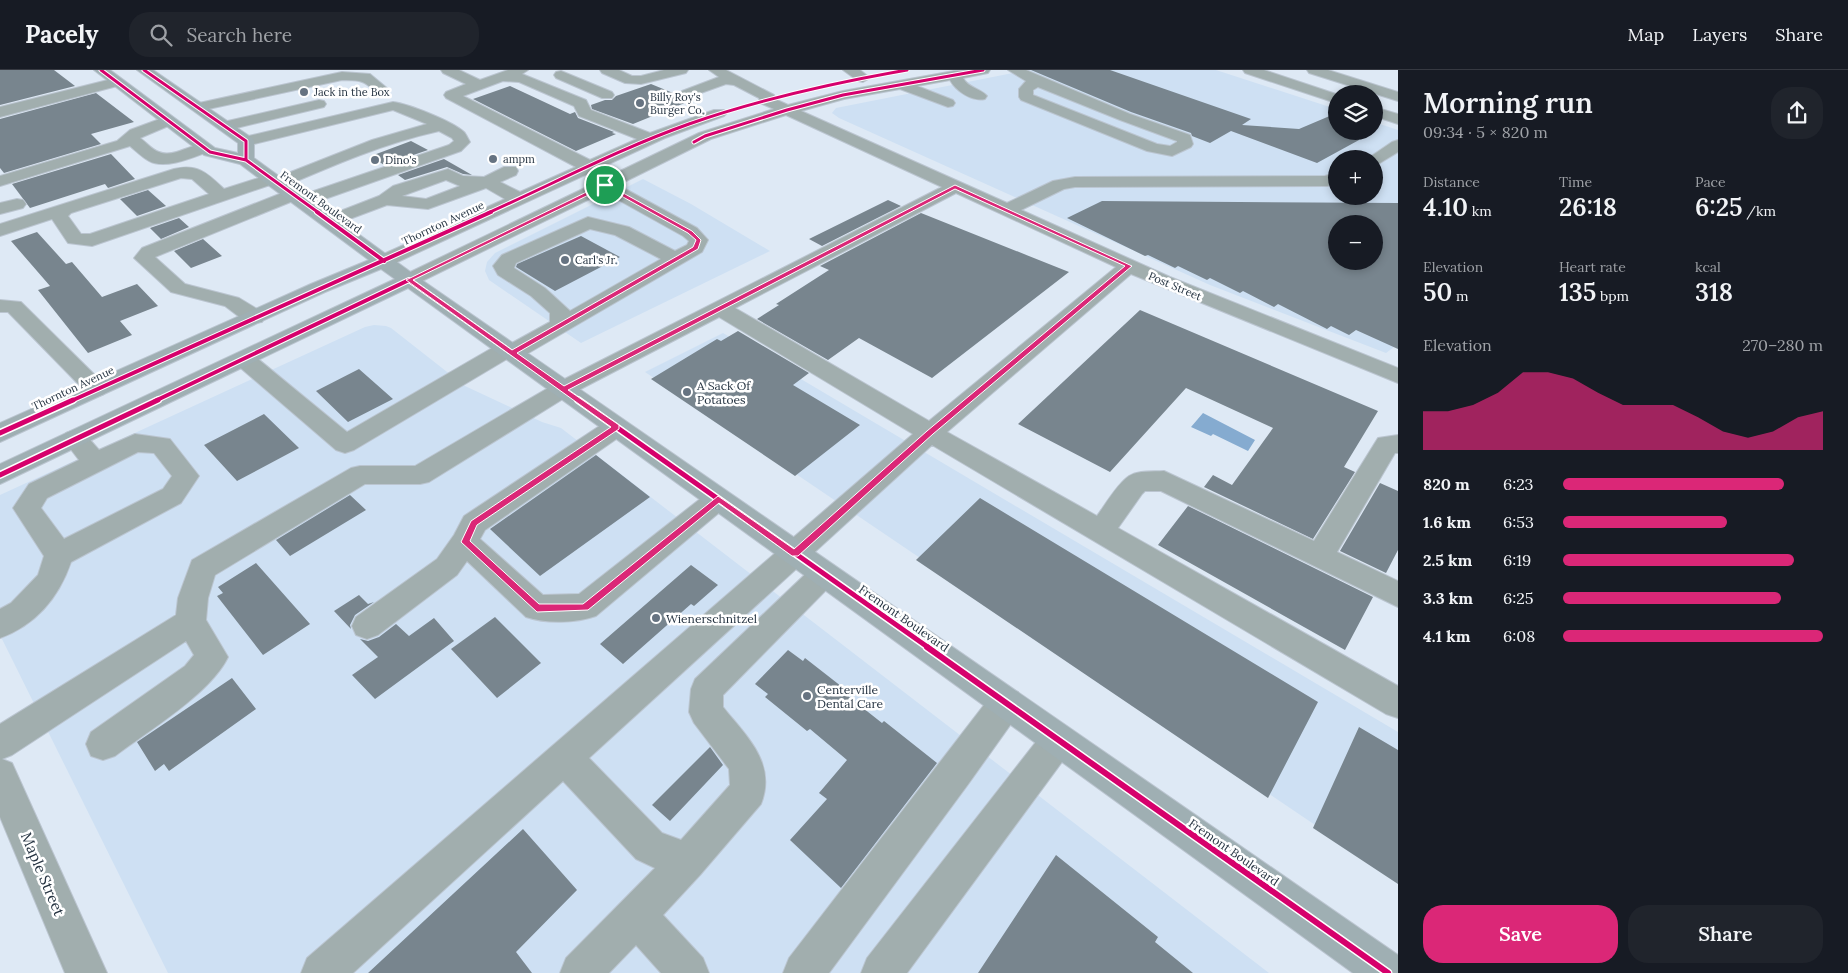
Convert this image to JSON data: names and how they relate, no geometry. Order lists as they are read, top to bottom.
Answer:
{
  "streets": {
    "main road": ["Fremont Boulevard", "Thornton Avenue"],
    "street": ["Post Street", "Maple Street"]
  },
  "crossings": [
    ["Fremont Boulevard", "Thornton Avenue"],
    ["Thornton Avenue", "Post Street"]
  ],
  "places": [
    "Jack in the Box",
    "Billy Roy's Burger Co.",
    "ampm",
    "Dino's",
    "Carl's Jr.",
    "A Sack Of Potatoes",
    "Wienerschnitzel",
    "Centerville Dental Care"
  ],
  "page": {
    "header": "Pacely",
    "search": "Search here",
    "nav": ["Map", "Layers", "Share"],
    "heading": ["Morning run", "09:34 · 5 × 820 m"],
    "map_buttons": ["+", "−"],
    "stats": [
      ["Distance", "4.10 km"],
      ["Time", "26:18"],
      ["Pace", "6:25 /km"],
      ["Elevation", "50 m"],
      ["Heart rate", "135 bpm"],
      ["kcal", "318"]
    ],
    "chart": ["Elevation", "270–280 m"],
    "list": [
      {
        "name": "820 m",
        "note": "6:23"
      },
      {
        "name": "1.6 km",
        "note": "6:53"
      },
      {
        "name": "2.5 km",
        "note": "6:19"
      },
      {
        "name": "3.3 km",
        "note": "6:25"
      },
      {
        "name": "4.1 km",
        "note": "6:08"
      }
    ],
    "buttons": ["Save", "Share"]
  }
}
